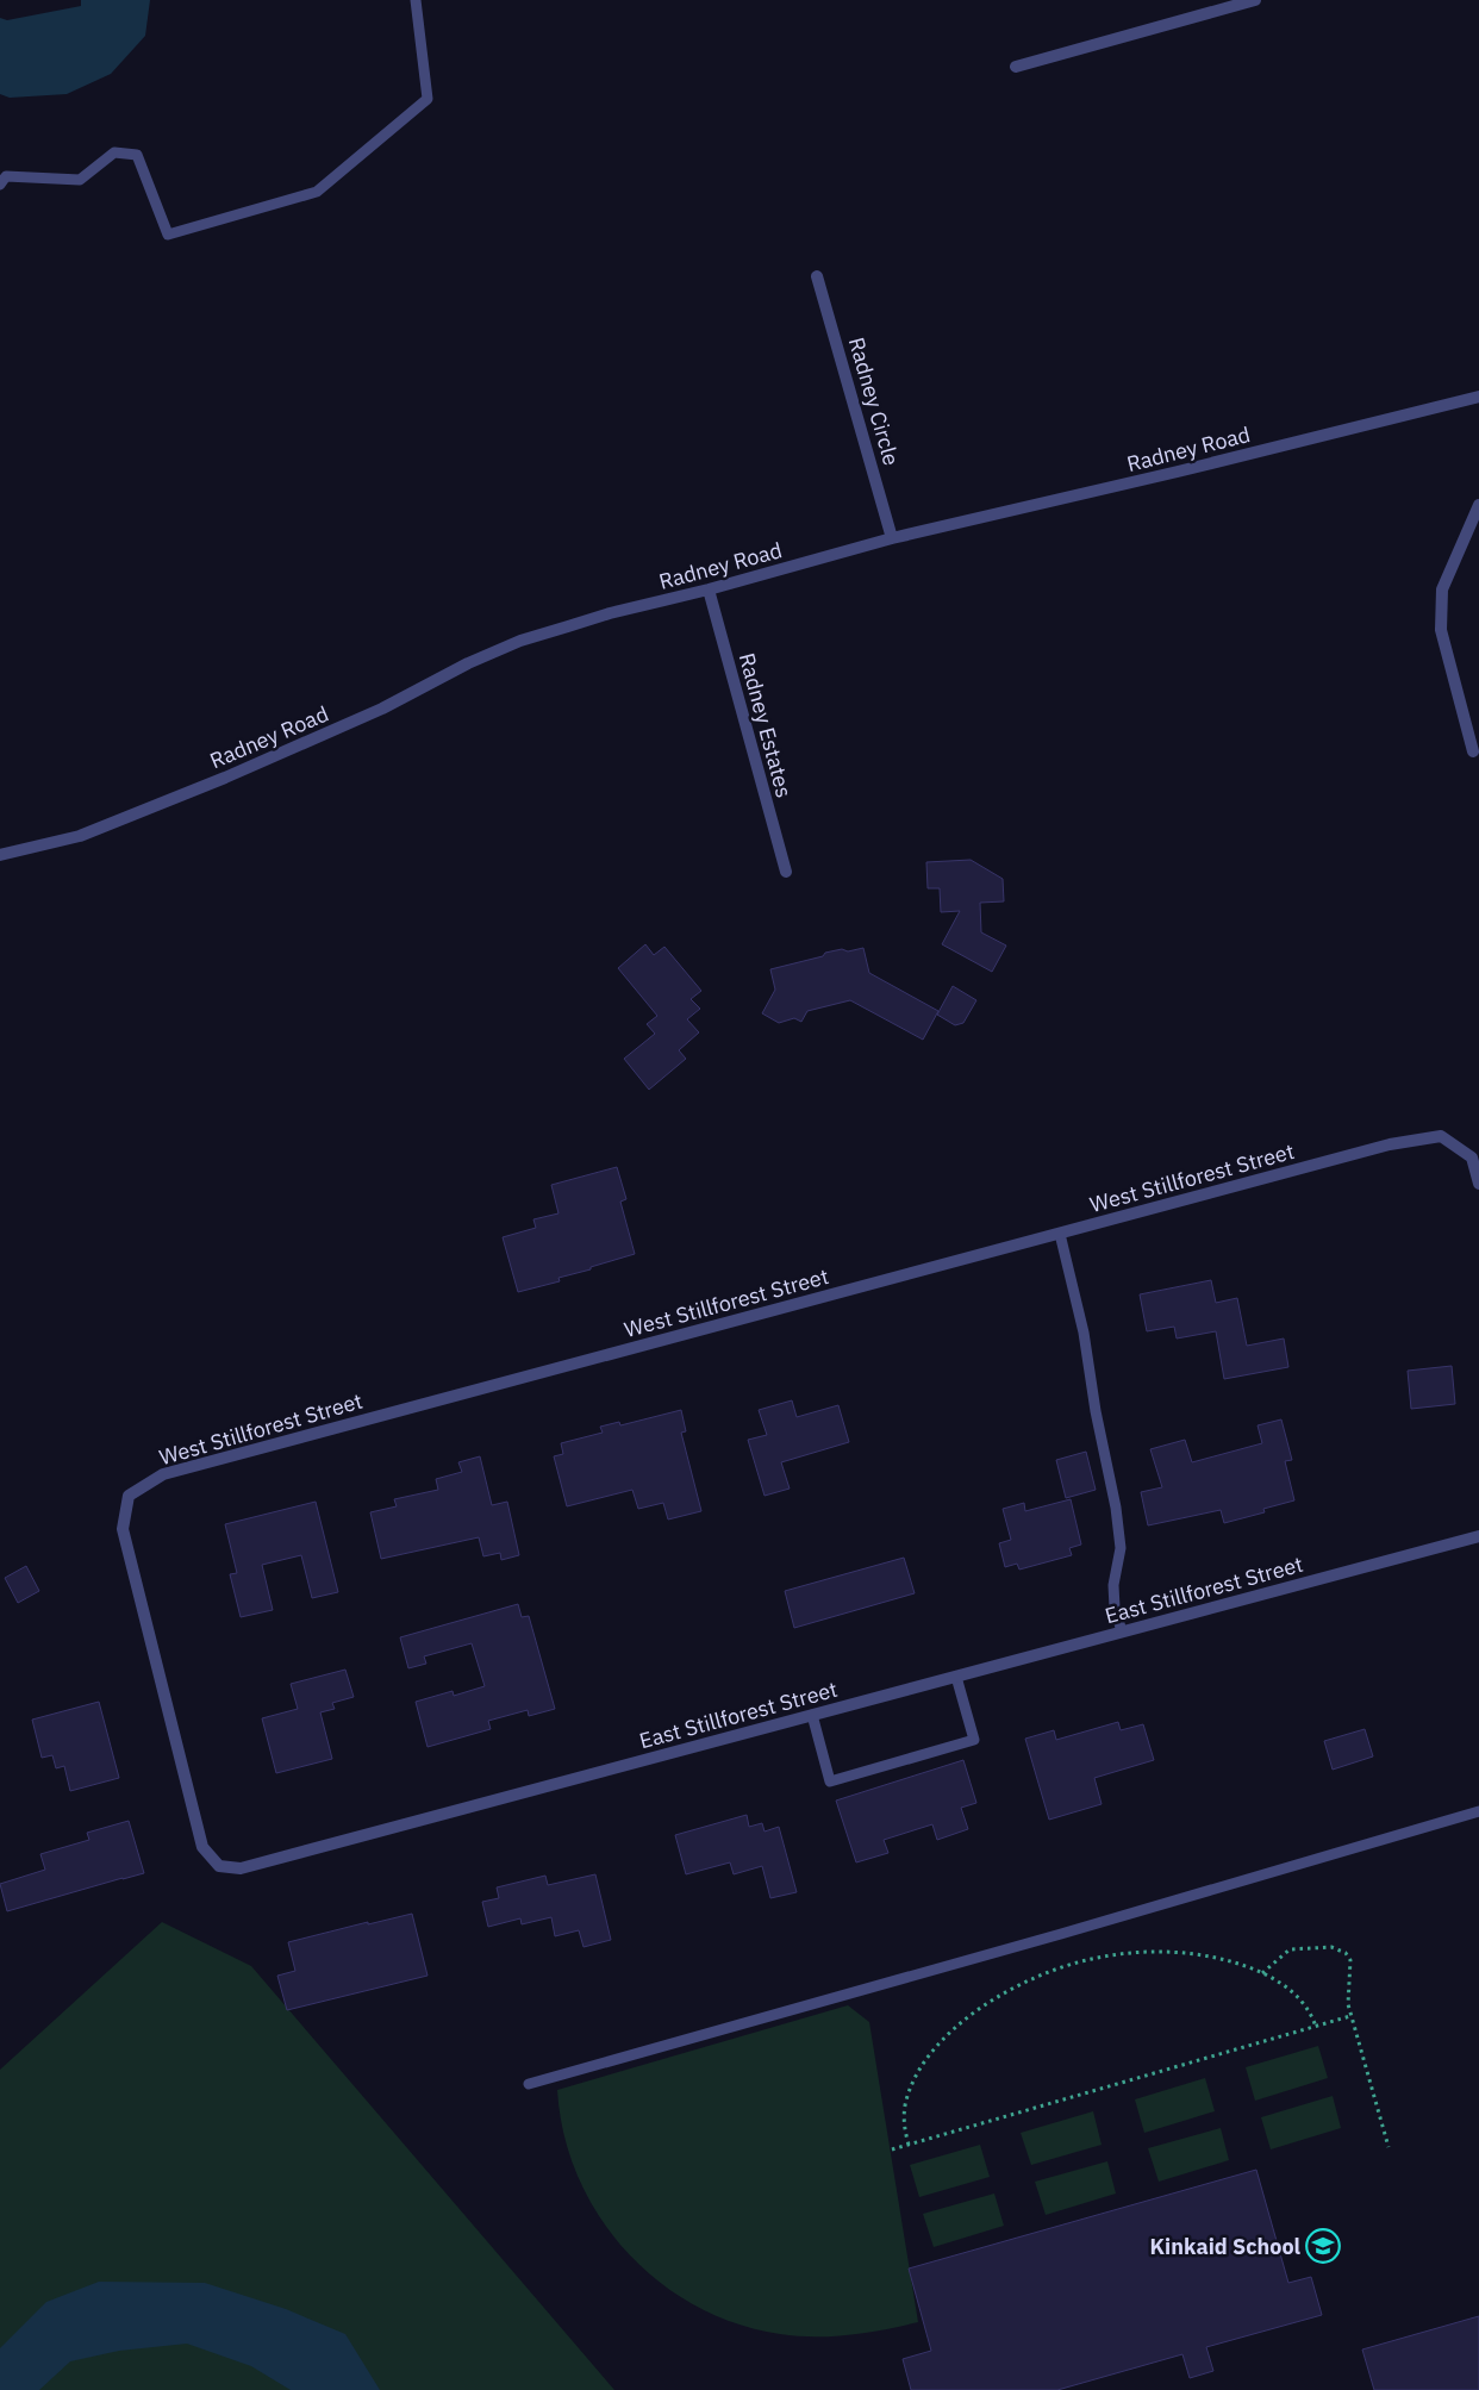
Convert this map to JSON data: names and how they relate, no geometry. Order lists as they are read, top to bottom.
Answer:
{
  "streets": {
    "street": [
      "Radney Circle",
      "Radney Road",
      "Radney Estates",
      "West Stillforest Street",
      "East Stillforest Street"
    ]
  },
  "crossings": [
    ["Radney Circle", "Radney Road"],
    ["Radney Road", "Radney Estates"],
    ["West Stillforest Street", "East Stillforest Street"]
  ],
  "places": {
    "school or university": ["Kinkaid School"]
  }
}
